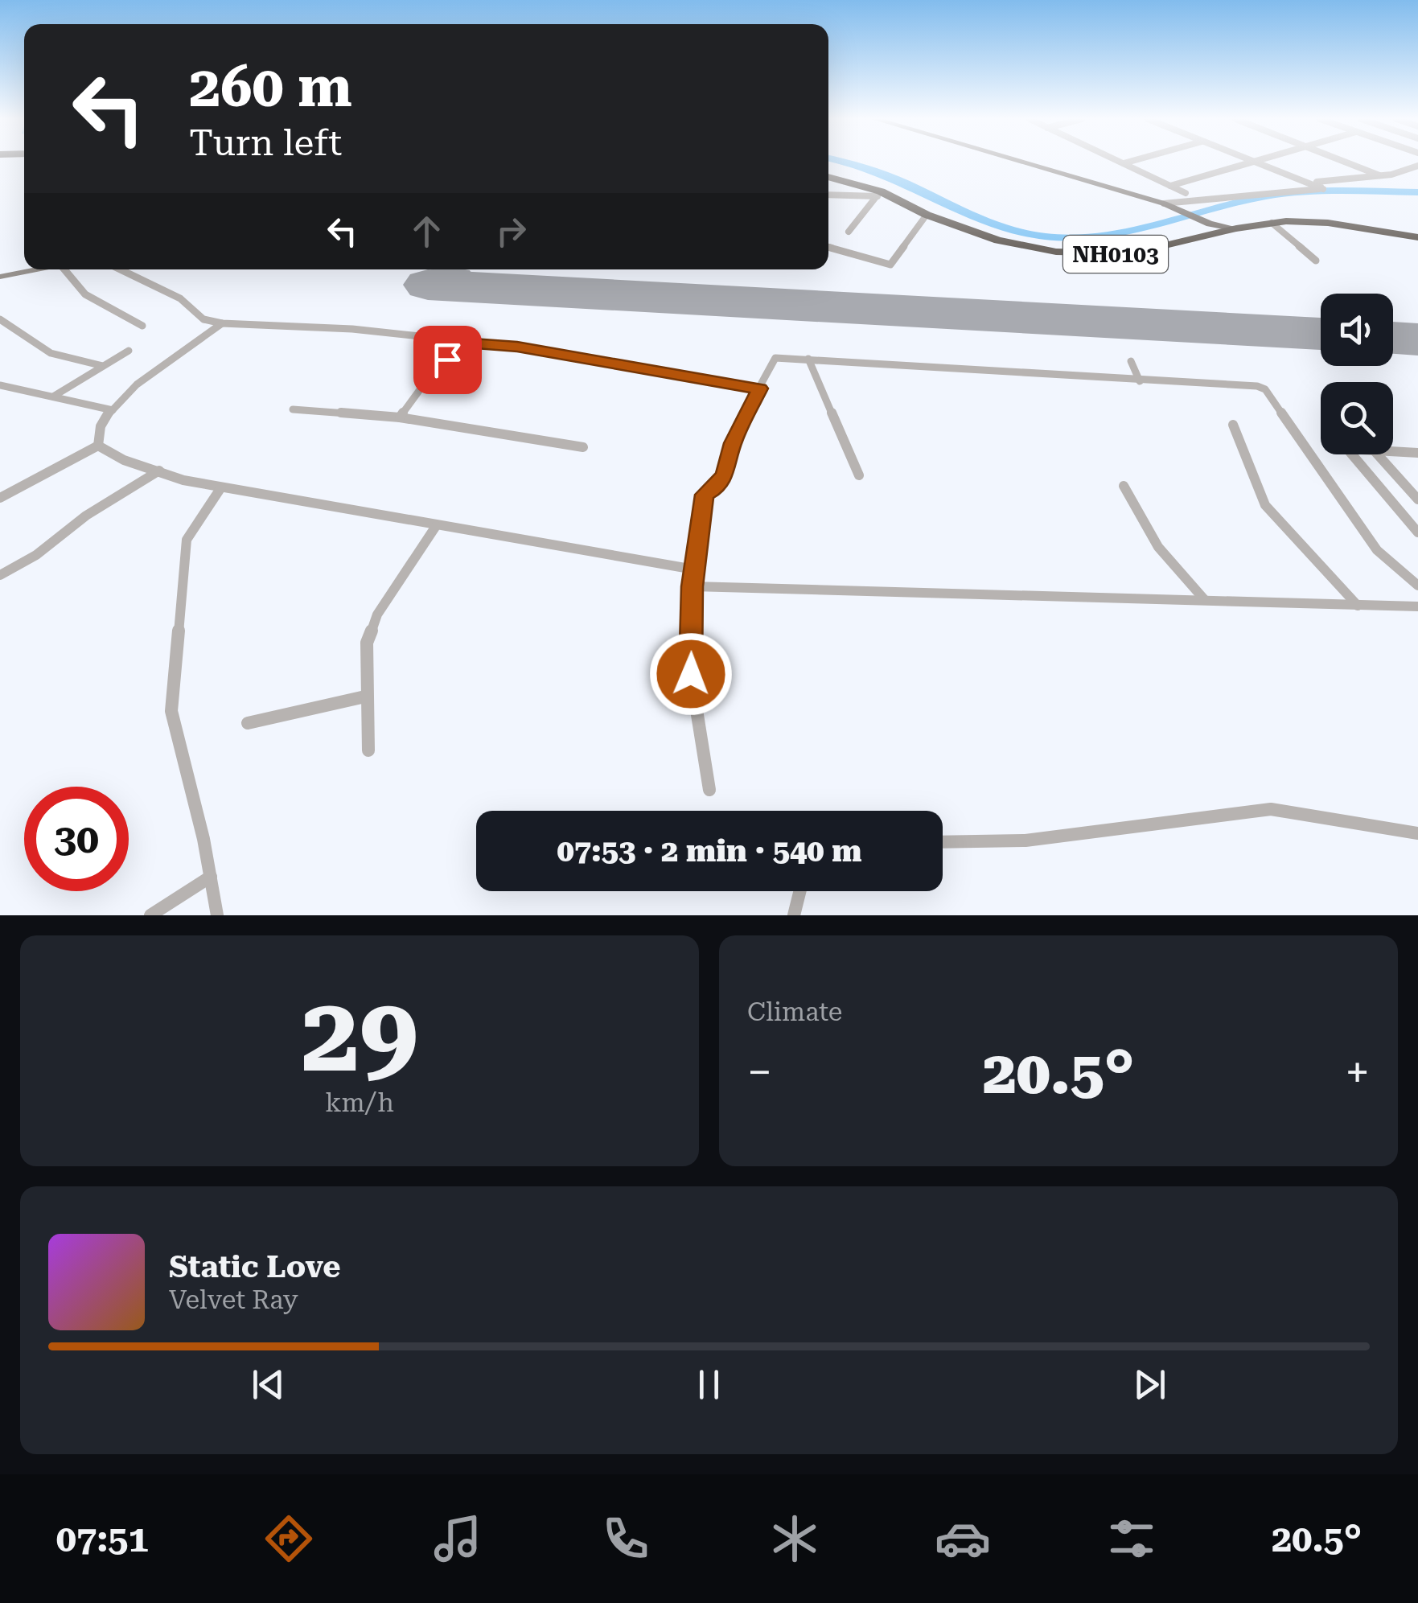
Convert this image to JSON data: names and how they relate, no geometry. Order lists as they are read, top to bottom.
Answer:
{
  "streets": {
    "highway": ["NH0103"]
  },
  "page": {
    "turn": ["260 m", "Turn left"],
    "limit": "30",
    "trip": "07:53 · 2 min · 540 m",
    "tile": [
      ["29", "km/h"],
      "Climate"
    ],
    "heat": ["−", "20.5°", "+"],
    "song": ["Static Love", "Velvet Ray"],
    "tabs": ["07:51", "20.5°"]
  }
}
